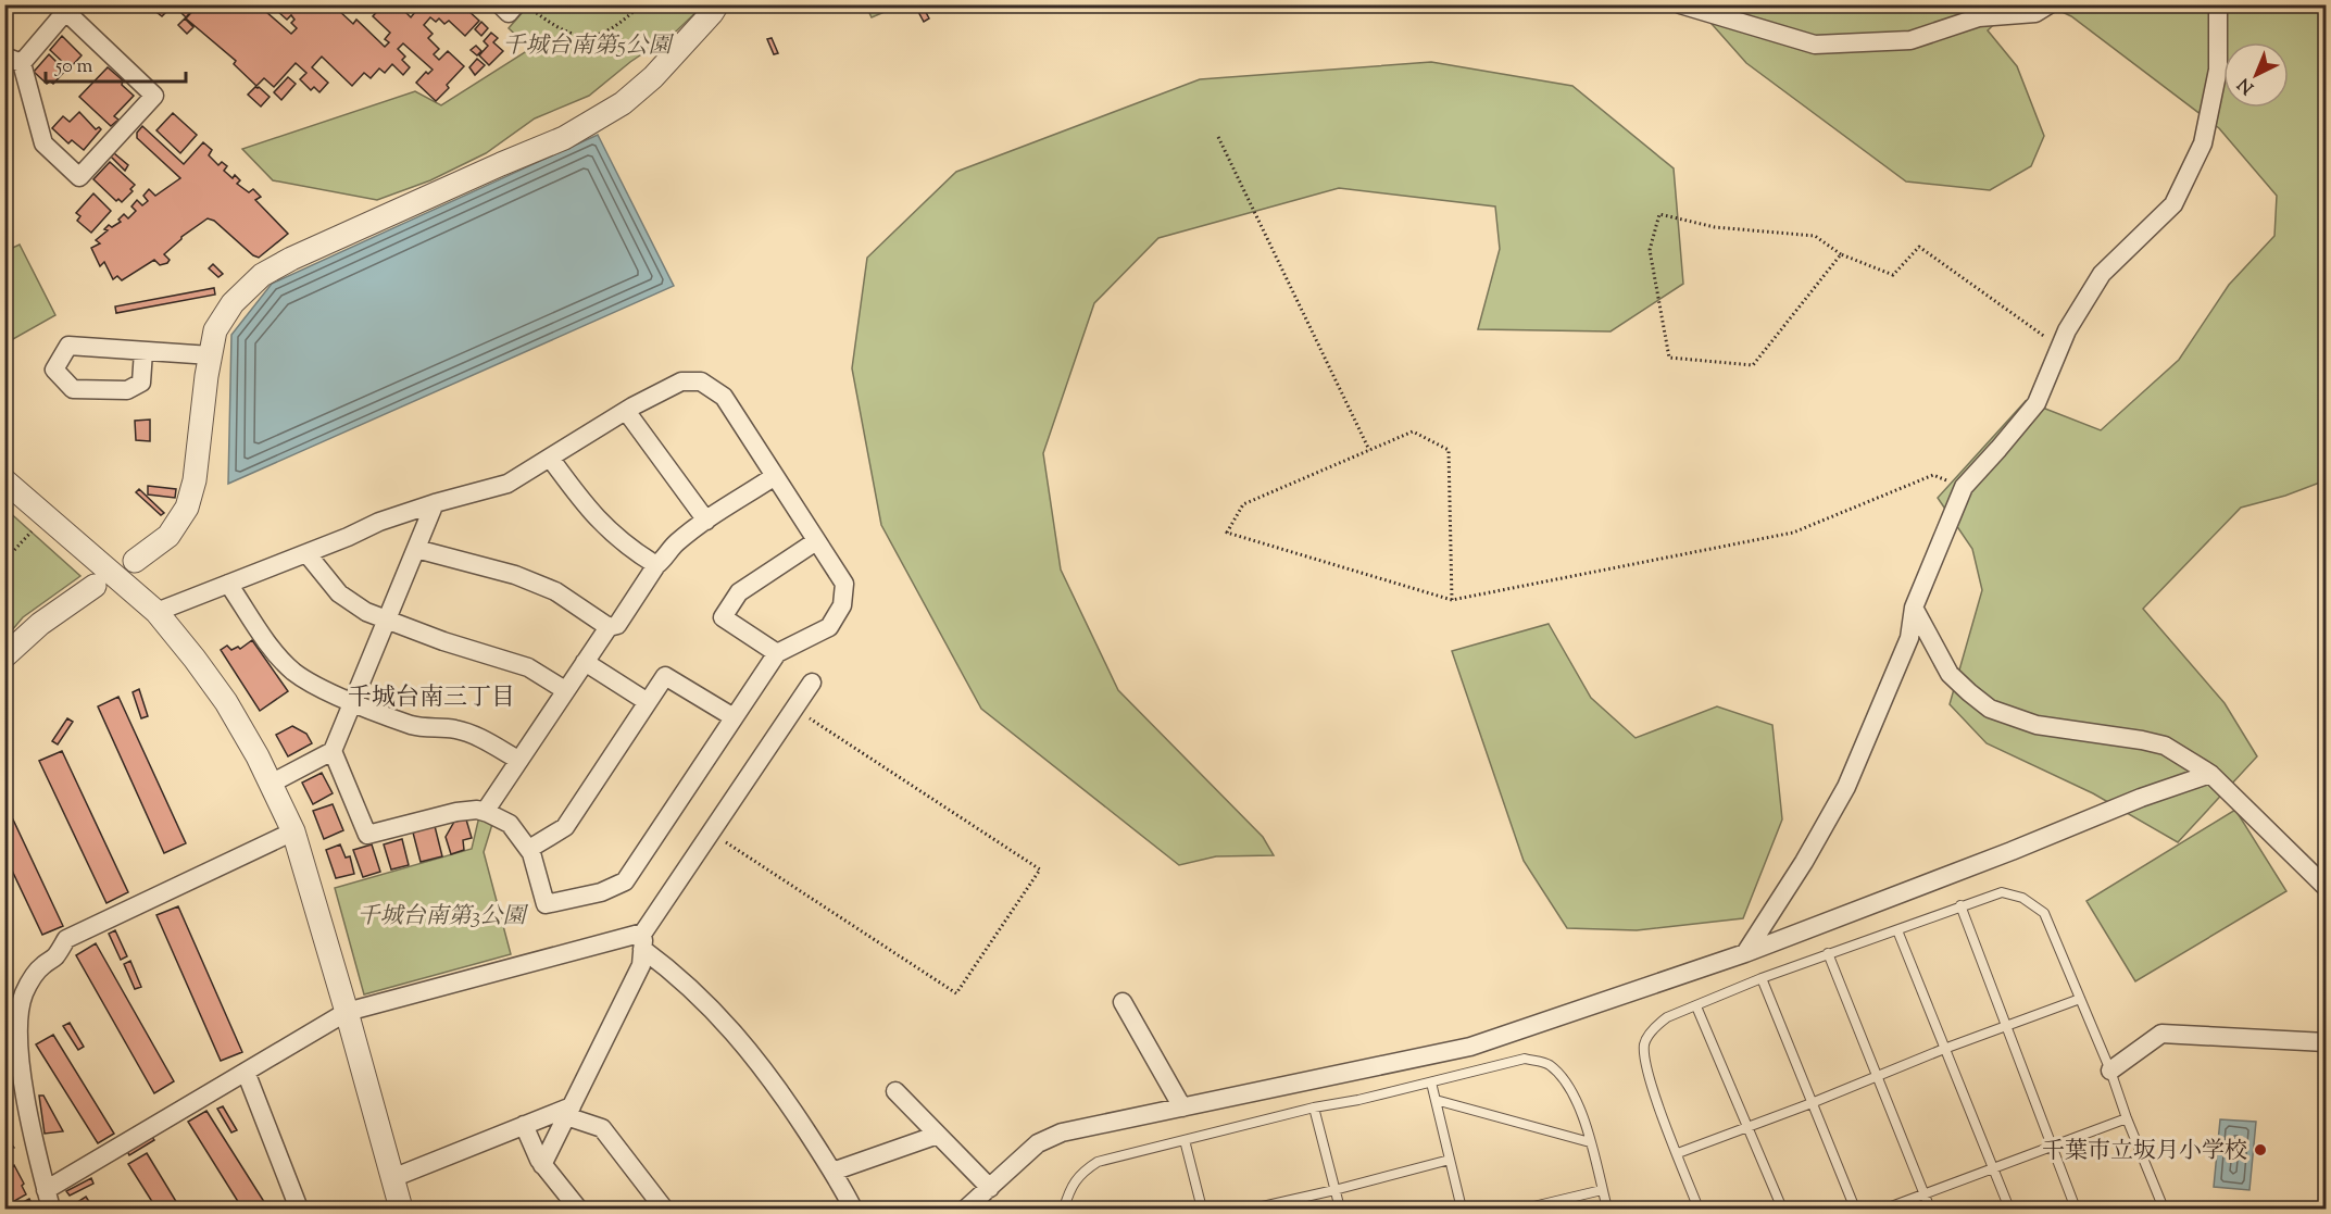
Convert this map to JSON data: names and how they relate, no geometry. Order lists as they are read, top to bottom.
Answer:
{
  "districts": ["千城台南三丁目"],
  "parks": ["千城台南第5公園", "千城台南第3公園"],
  "places": ["千葉市立坂月小学校"],
  "scale_bar": "50 m",
  "north": "bottom left"
}
